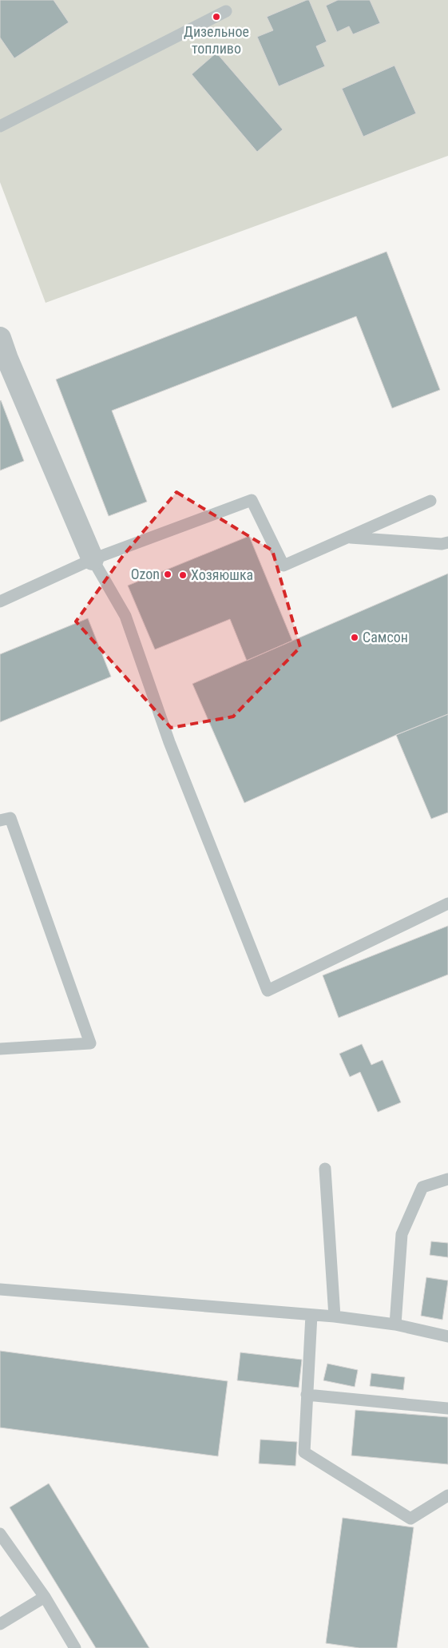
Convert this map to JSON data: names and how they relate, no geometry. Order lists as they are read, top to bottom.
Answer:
{
  "places": [
    "Дизельное топливо",
    "Ozon",
    "Хозяюшка",
    "Самсон"
  ]
}
